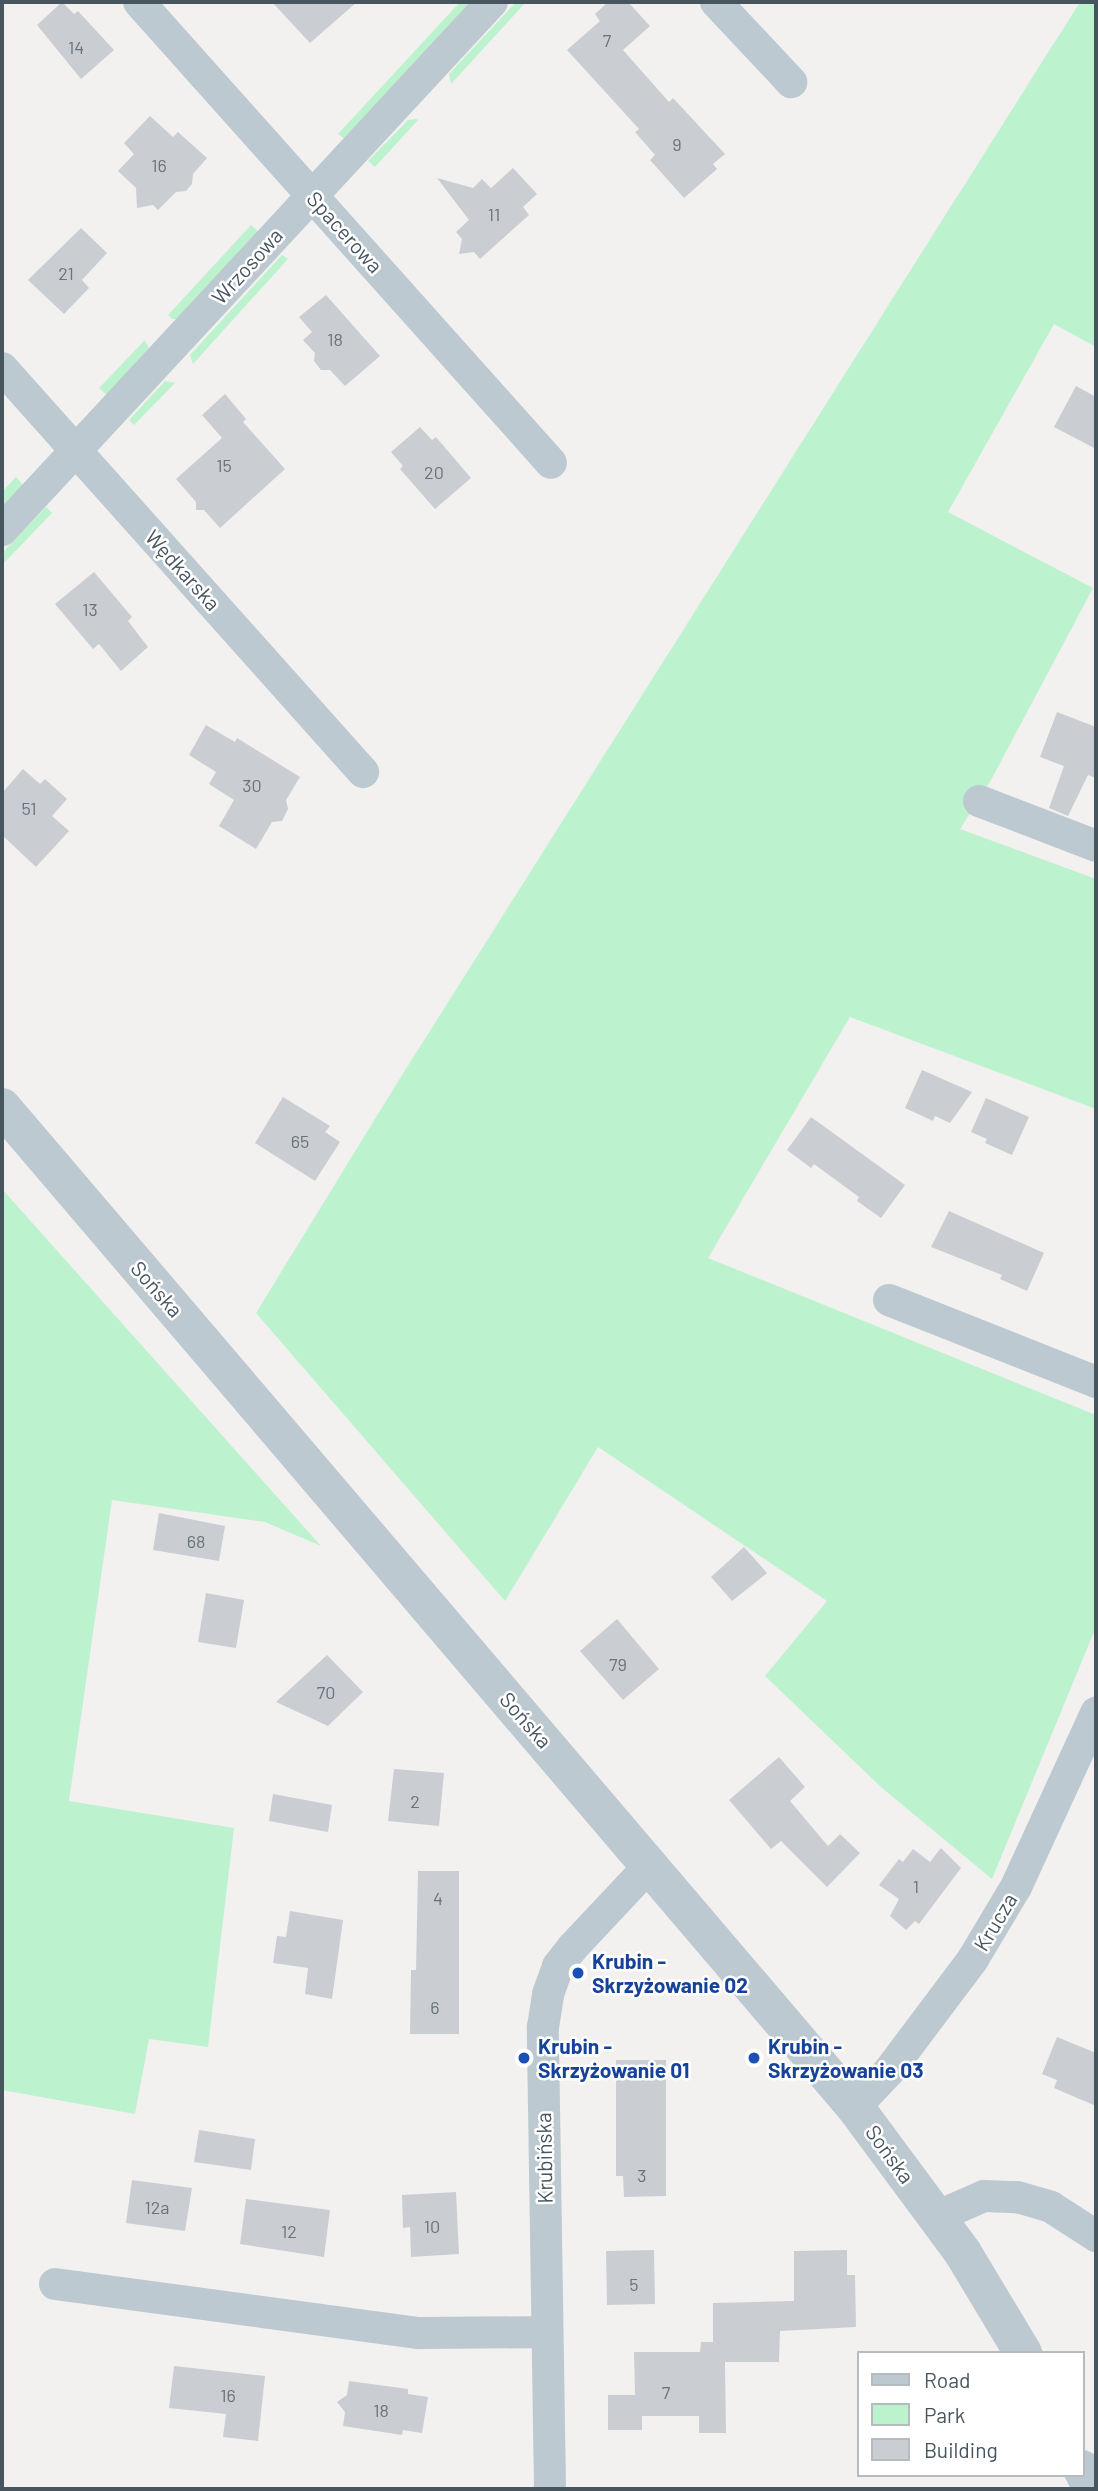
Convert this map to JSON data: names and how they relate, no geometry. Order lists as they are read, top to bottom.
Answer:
{
  "streets": {
    "street": [
      "Spacerowa",
      "Wrzosowa",
      "Wędkarska",
      "Sońska",
      "Krucza",
      "Krubińska"
    ]
  },
  "crossings": [
    ["Spacerowa", "Wrzosowa"],
    ["Wrzosowa", "Wędkarska"],
    ["Sońska", "Krucza"],
    ["Sońska", "Krubińska"]
  ],
  "places": ["Krubin - Skrzyżowanie 02", "Krubin - Skrzyżowanie 01", "Krubin - Skrzyżowanie 03"],
  "house_numbers": [
    "7",
    "14",
    "9",
    "16",
    "11",
    "21",
    "18",
    "15",
    "20",
    "13",
    "30",
    "51",
    "65",
    "68",
    "79",
    "70",
    "2",
    "1",
    "4",
    "6",
    "3",
    "12a",
    "10",
    "12",
    "5",
    "7",
    "16",
    "18"
  ],
  "legend": ["Road", "Park", "Building"]
}
